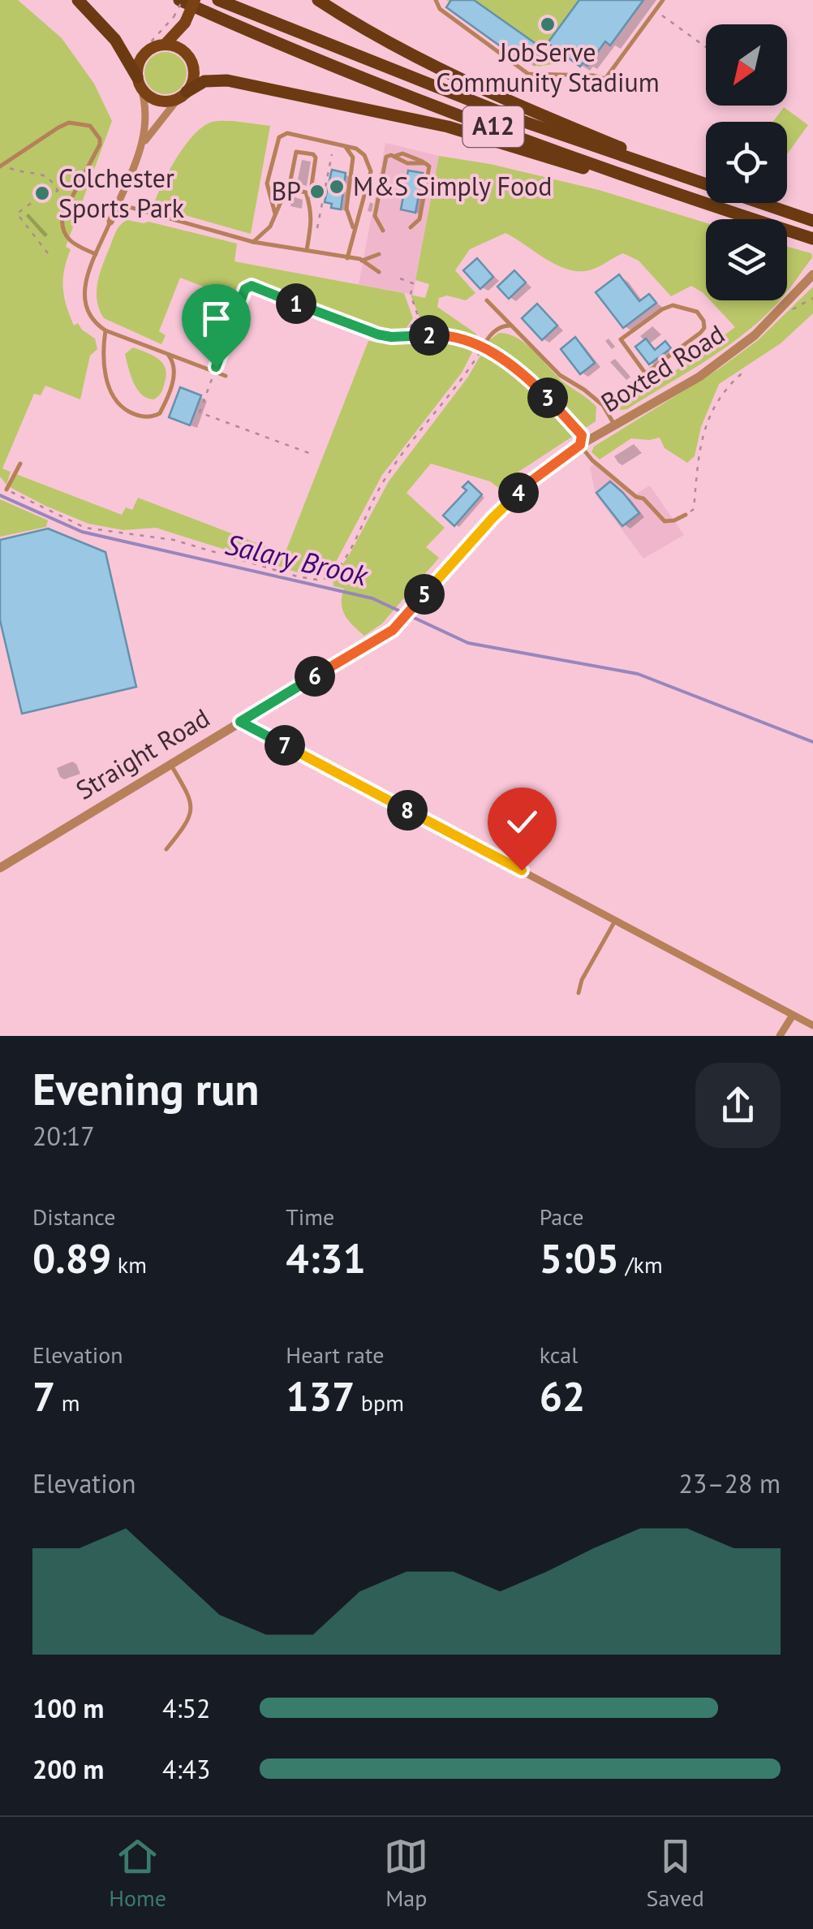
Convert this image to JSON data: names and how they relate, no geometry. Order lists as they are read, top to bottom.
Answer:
{
  "streets": {
    "highway": ["A12"],
    "street": ["Boxted Road", "Straight Road"]
  },
  "crossings": [
    ["Boxted Road", "Straight Road"]
  ],
  "water": ["Salary Brook"],
  "places": [
    "JobServe Community Stadium",
    "M&S Simply Food",
    "BP",
    "Colchester Sports Park"
  ],
  "north": "bottom left",
  "page": {
    "pins": [
      "1",
      "2",
      "3",
      "4",
      "5",
      "6",
      "7",
      "8"
    ],
    "heading": ["Evening run", "20:17"],
    "stats": [
      ["Distance", "0.89 km"],
      ["Time", "4:31"],
      ["Pace", "5:05 /km"],
      ["Elevation", "7 m"],
      ["Heart rate", "137 bpm"],
      ["kcal", "62"]
    ],
    "chart": ["Elevation", "23–28 m"],
    "list": [
      {
        "name": "100 m",
        "note": "4:52"
      },
      {
        "name": "200 m",
        "note": "4:43"
      }
    ],
    "tabs": ["Home", "Map", "Saved"]
  }
}
